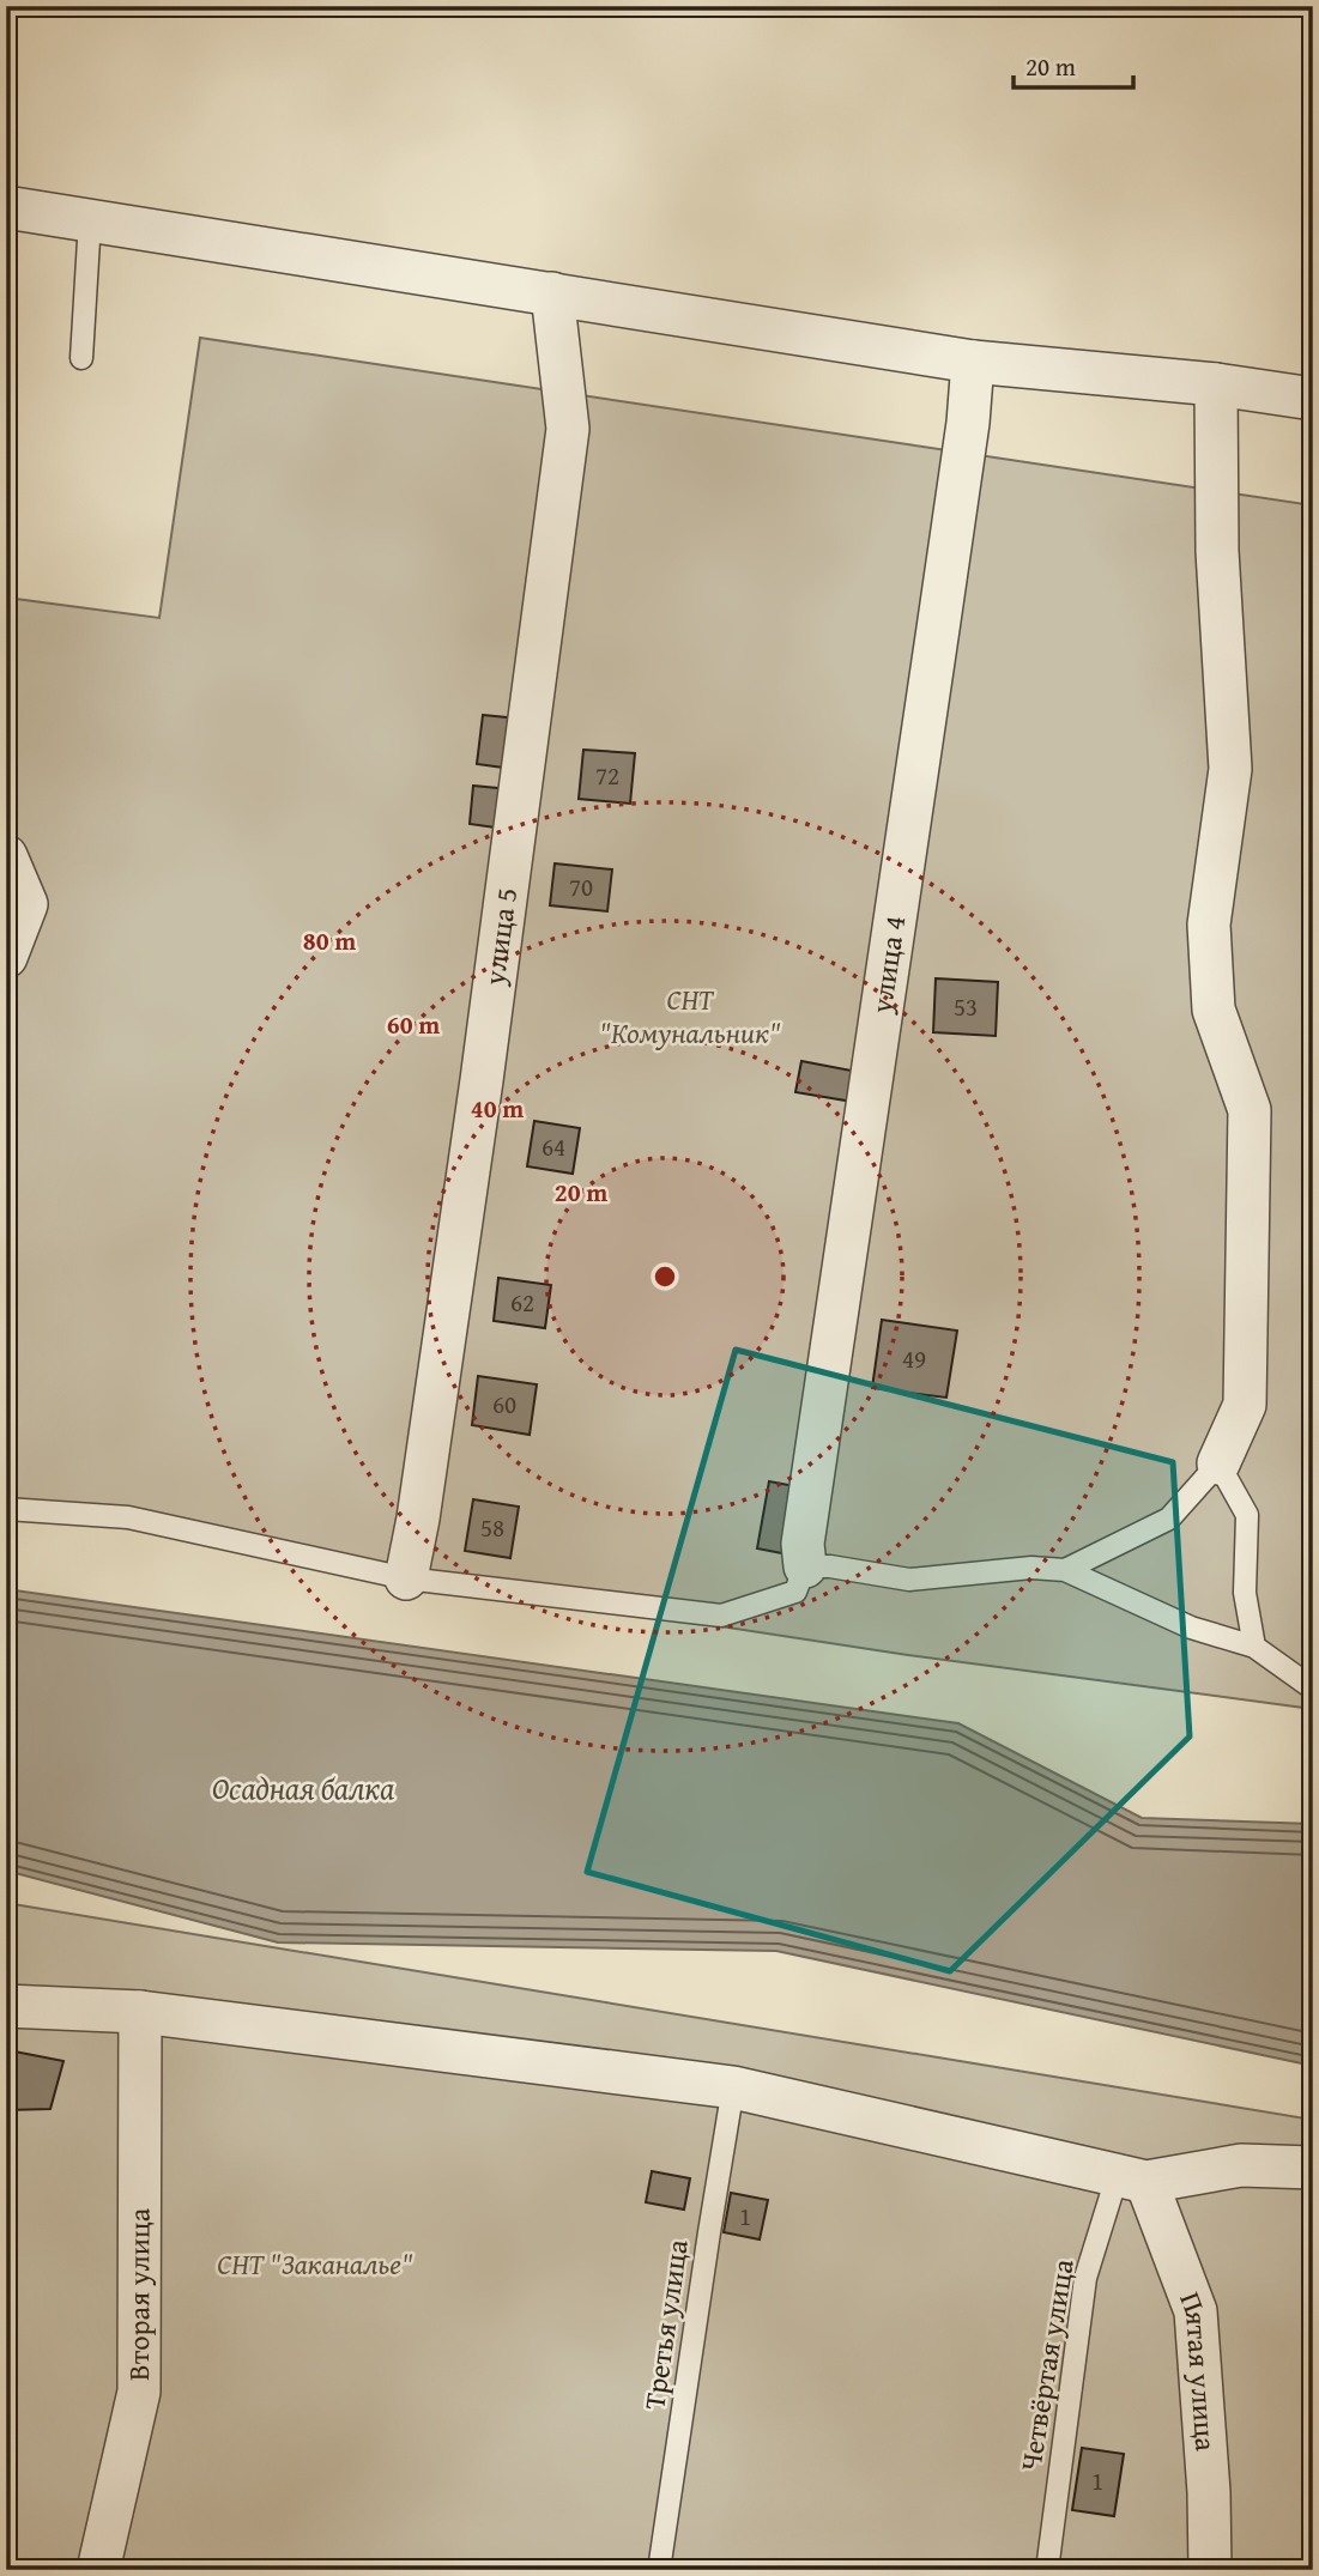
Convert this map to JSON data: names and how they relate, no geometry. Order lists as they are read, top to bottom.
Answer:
{
  "streets": {
    "street": [
      "улица 5",
      "улица 4",
      "Вторая улица",
      "Пятая улица"
    ],
    "lane": ["Третья улица", "Четвёртая улица"]
  },
  "crossings": [
    ["Четвёртая улица", "Пятая улица"]
  ],
  "water": ["Осадная балка"],
  "parks": ["СНТ \"Комунальник\"", "СНТ \"Заканалье\""],
  "house_numbers": [
    "72",
    "70",
    "53",
    "64",
    "62",
    "49",
    "60",
    "58",
    "1",
    "1"
  ],
  "scale_bar": "20 m",
  "rings": [
    "80 m",
    "60 m",
    "40 m",
    "20 m"
  ]
}
